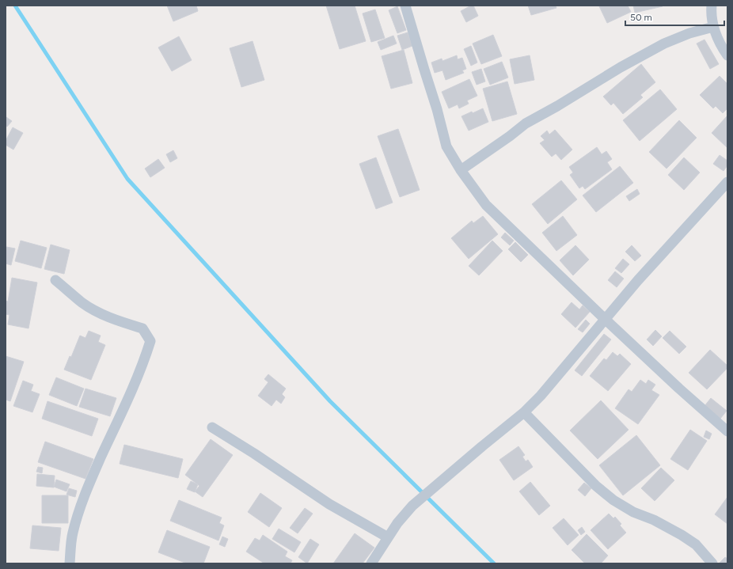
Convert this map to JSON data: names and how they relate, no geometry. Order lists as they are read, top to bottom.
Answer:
{
  "scale_bar": "50 m"
}
